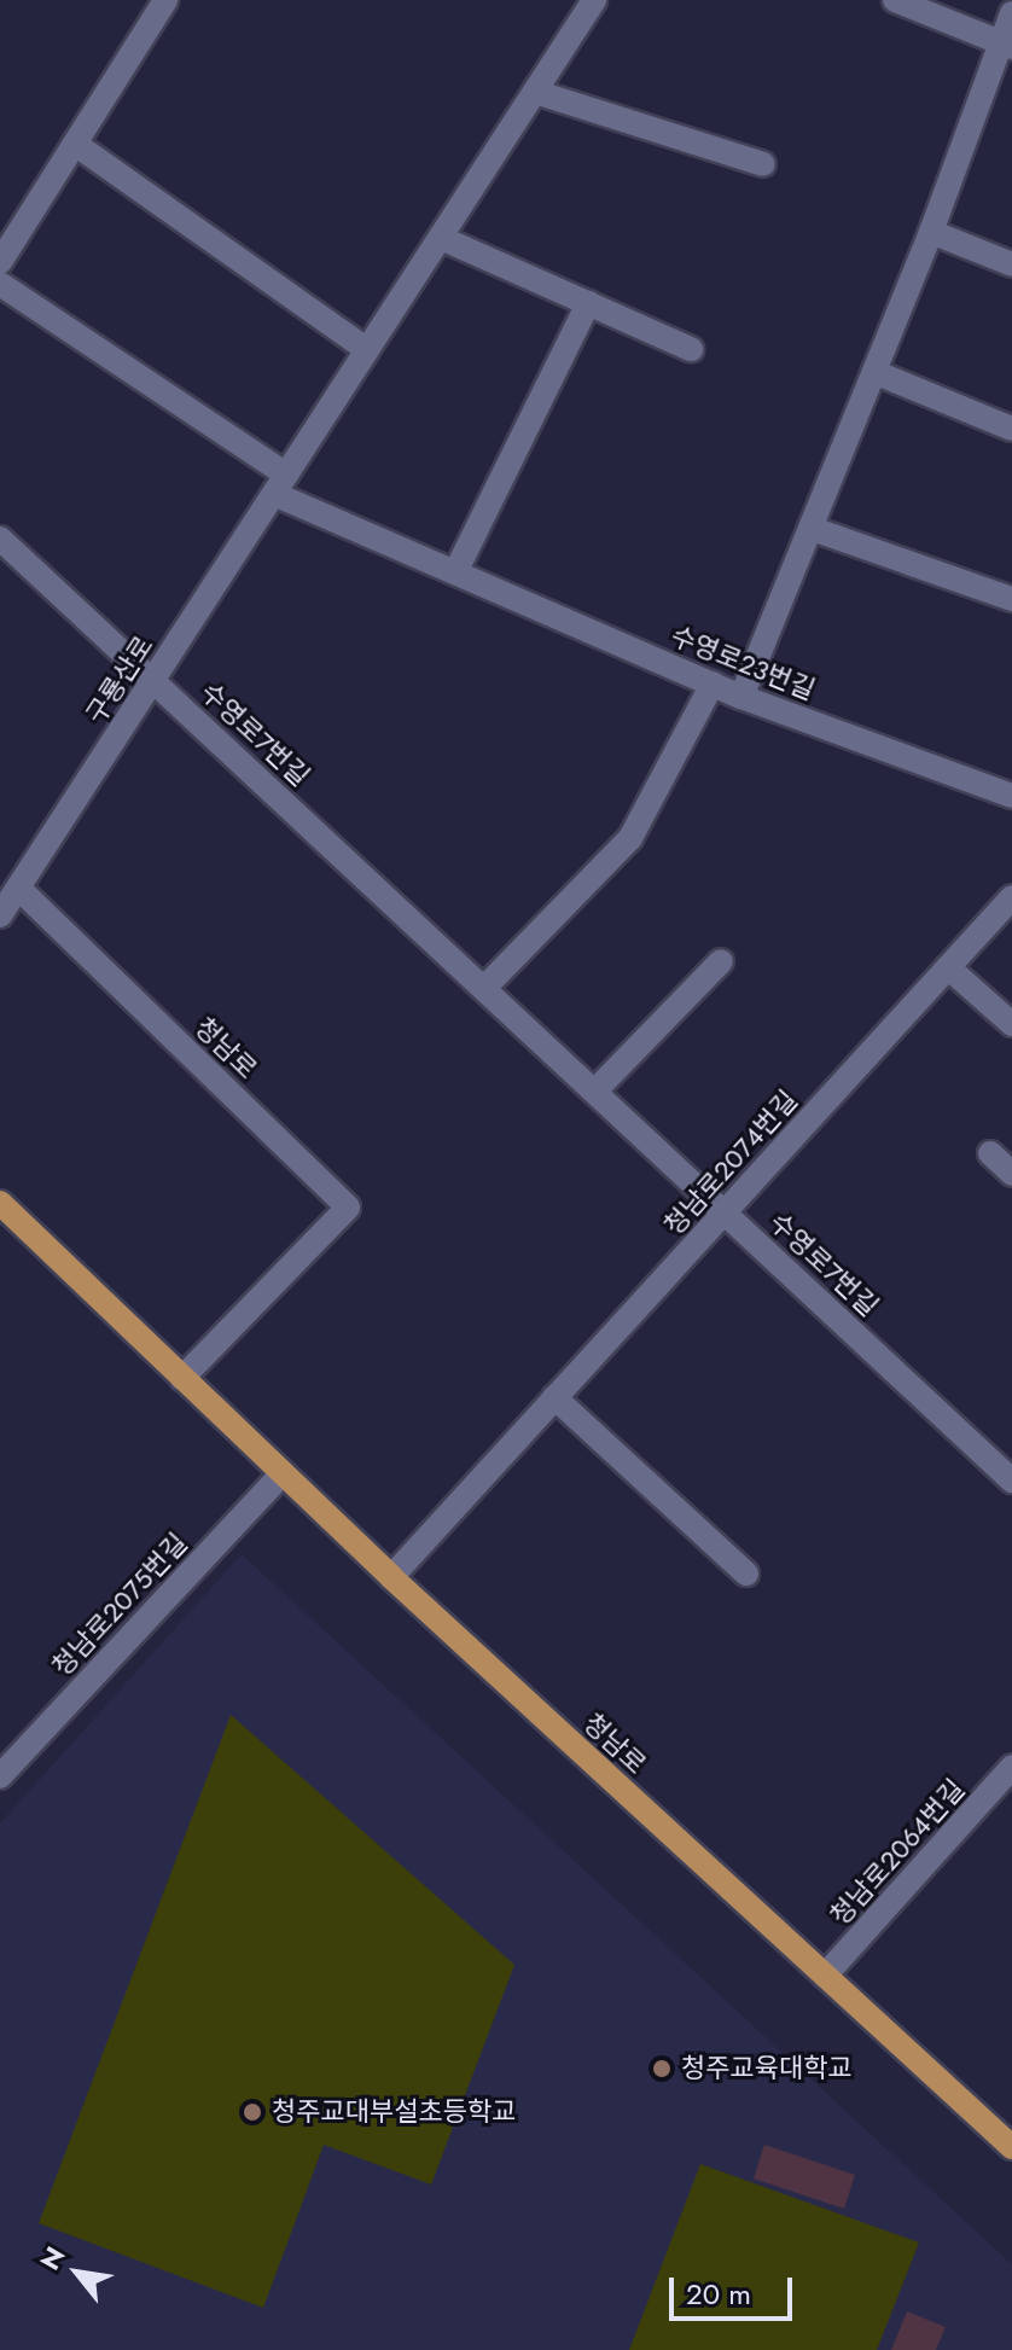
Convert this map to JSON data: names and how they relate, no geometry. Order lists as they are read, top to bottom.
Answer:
{
  "streets": {
    "main road": ["청남로"],
    "street": [
      "수영로23번길",
      "구룡산로",
      "수영로7번길",
      "청남로2074번길",
      "청남로2075번길",
      "청남로2064번길"
    ]
  },
  "crossings": [
    ["수영로23번길", "구룡산로"],
    ["구룡산로", "수영로7번길"],
    ["구룡산로", "청남로"],
    ["수영로7번길", "청남로2074번길"],
    ["청남로", "청남로2074번길"],
    ["청남로", "청남로2075번길"],
    ["청남로", "청남로2064번길"]
  ],
  "places": ["청주교육대학교", "청주교대부설초등학교"],
  "scale_bar": "20 m",
  "north": "top left"
}
